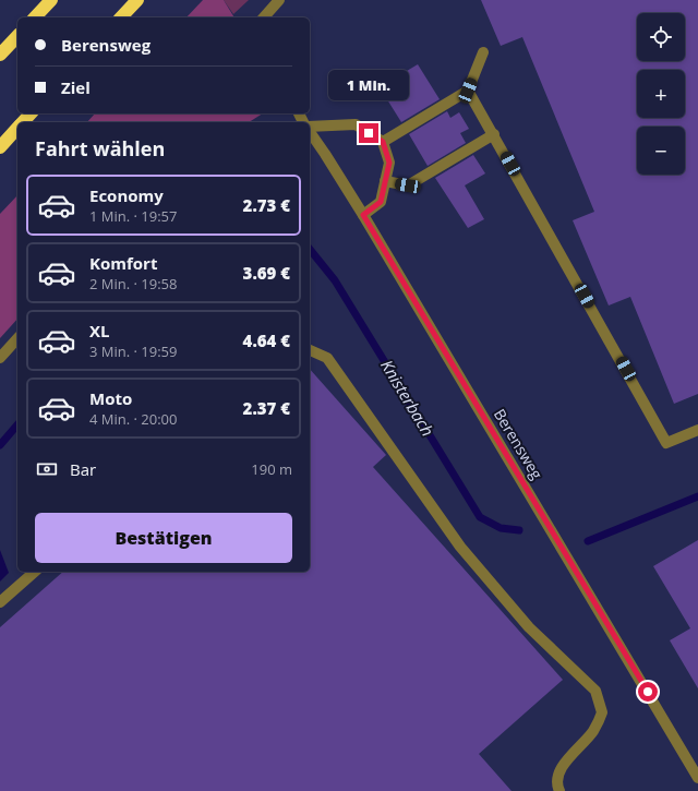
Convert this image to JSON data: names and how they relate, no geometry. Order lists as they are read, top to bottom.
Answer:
{
  "streets": {
    "street": ["Berensweg"]
  },
  "water": ["Knisterbach"],
  "page": {
    "map_buttons": ["+", "−"],
    "banner": ["Berensweg", "Ziel"],
    "bubble": "1 Min.",
    "heading": "Fahrt wählen",
    "list": [
      {
        "name": "Economy",
        "note": "1 Min. · 19:57",
        "value": "2.73 €"
      },
      {
        "name": "Komfort",
        "note": "2 Min. · 19:58",
        "value": "3.69 €"
      },
      {
        "name": "XL",
        "note": "3 Min. · 19:59",
        "value": "4.64 €"
      },
      {
        "name": "Moto",
        "note": "4 Min. · 20:00",
        "value": "2.37 €"
      }
    ],
    "pay": ["Bar", "190 m"],
    "buttons": "Bestätigen"
  }
}
